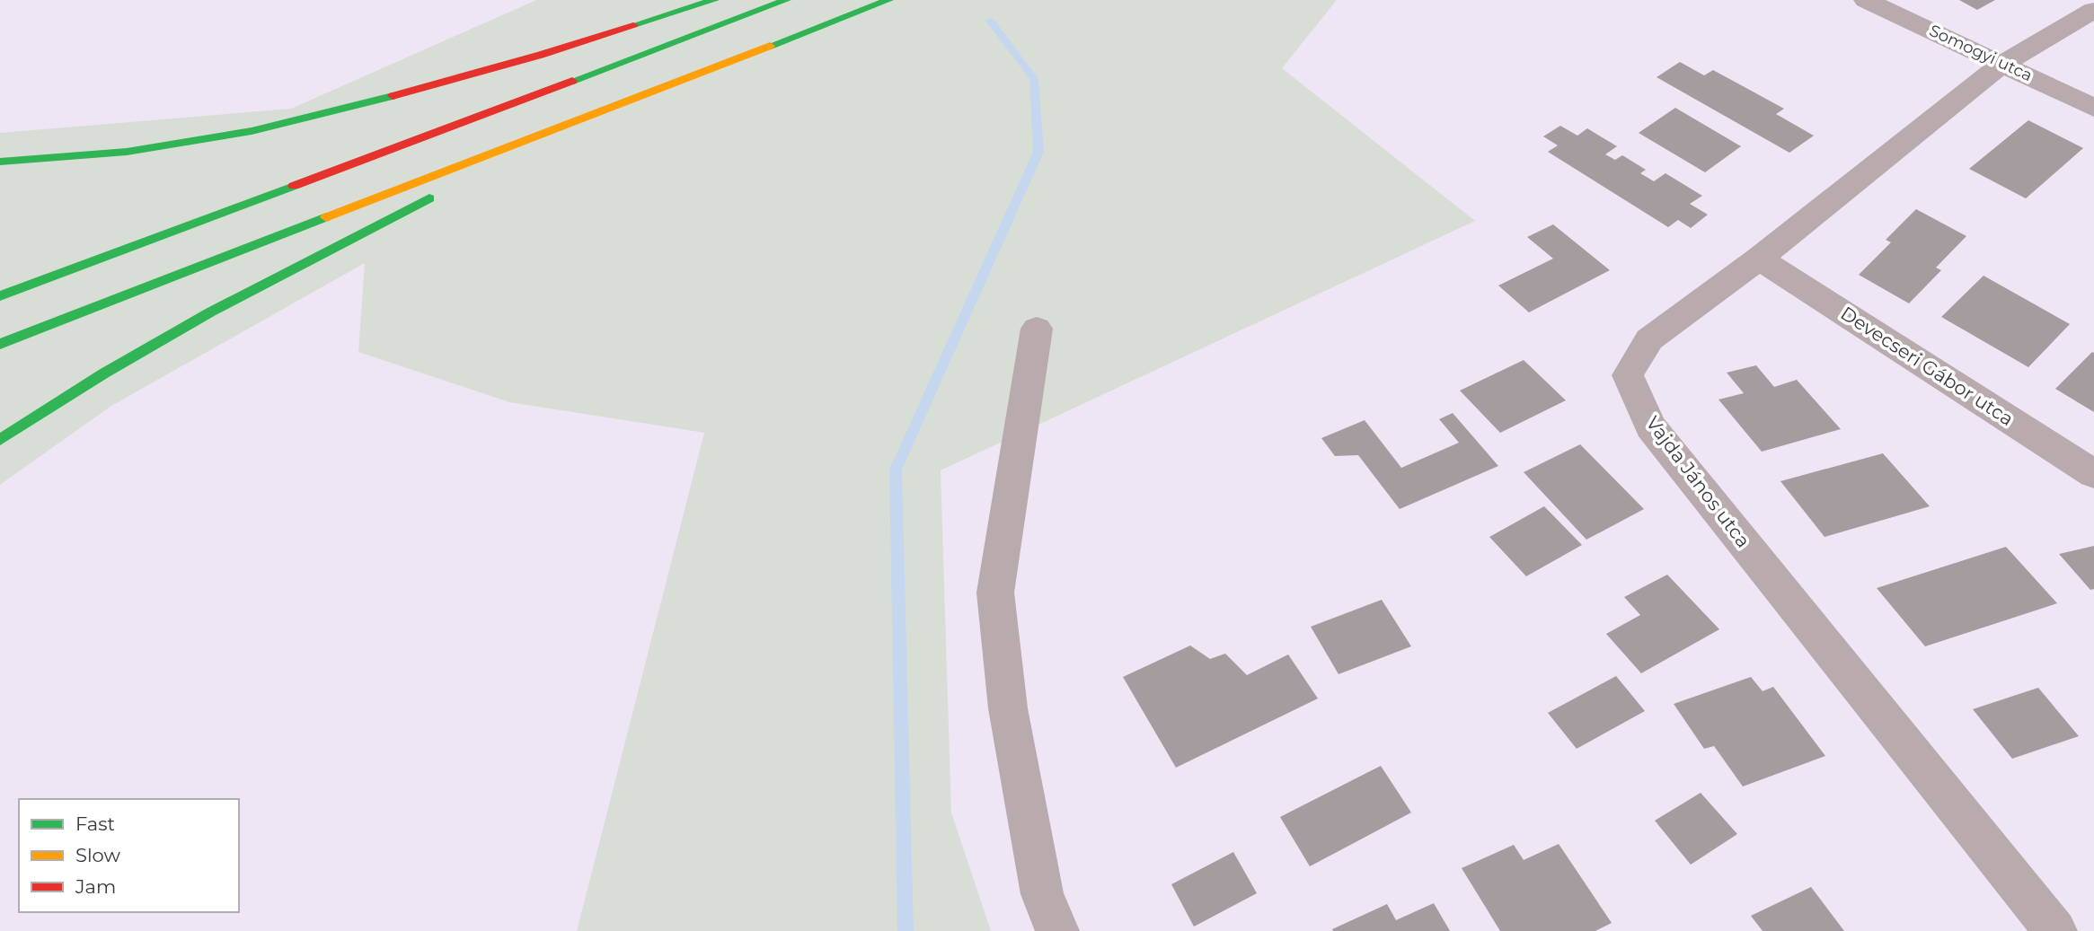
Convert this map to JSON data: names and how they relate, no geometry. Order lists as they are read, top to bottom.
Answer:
{
  "streets": {
    "street": ["Somogyi utca", "Devecseri Gábor utca", "Vajda János utca"]
  },
  "crossings": [
    ["Somogyi utca", "Vajda János utca"],
    ["Devecseri Gábor utca", "Vajda János utca"]
  ],
  "legend": ["Fast", "Slow", "Jam"]
}
